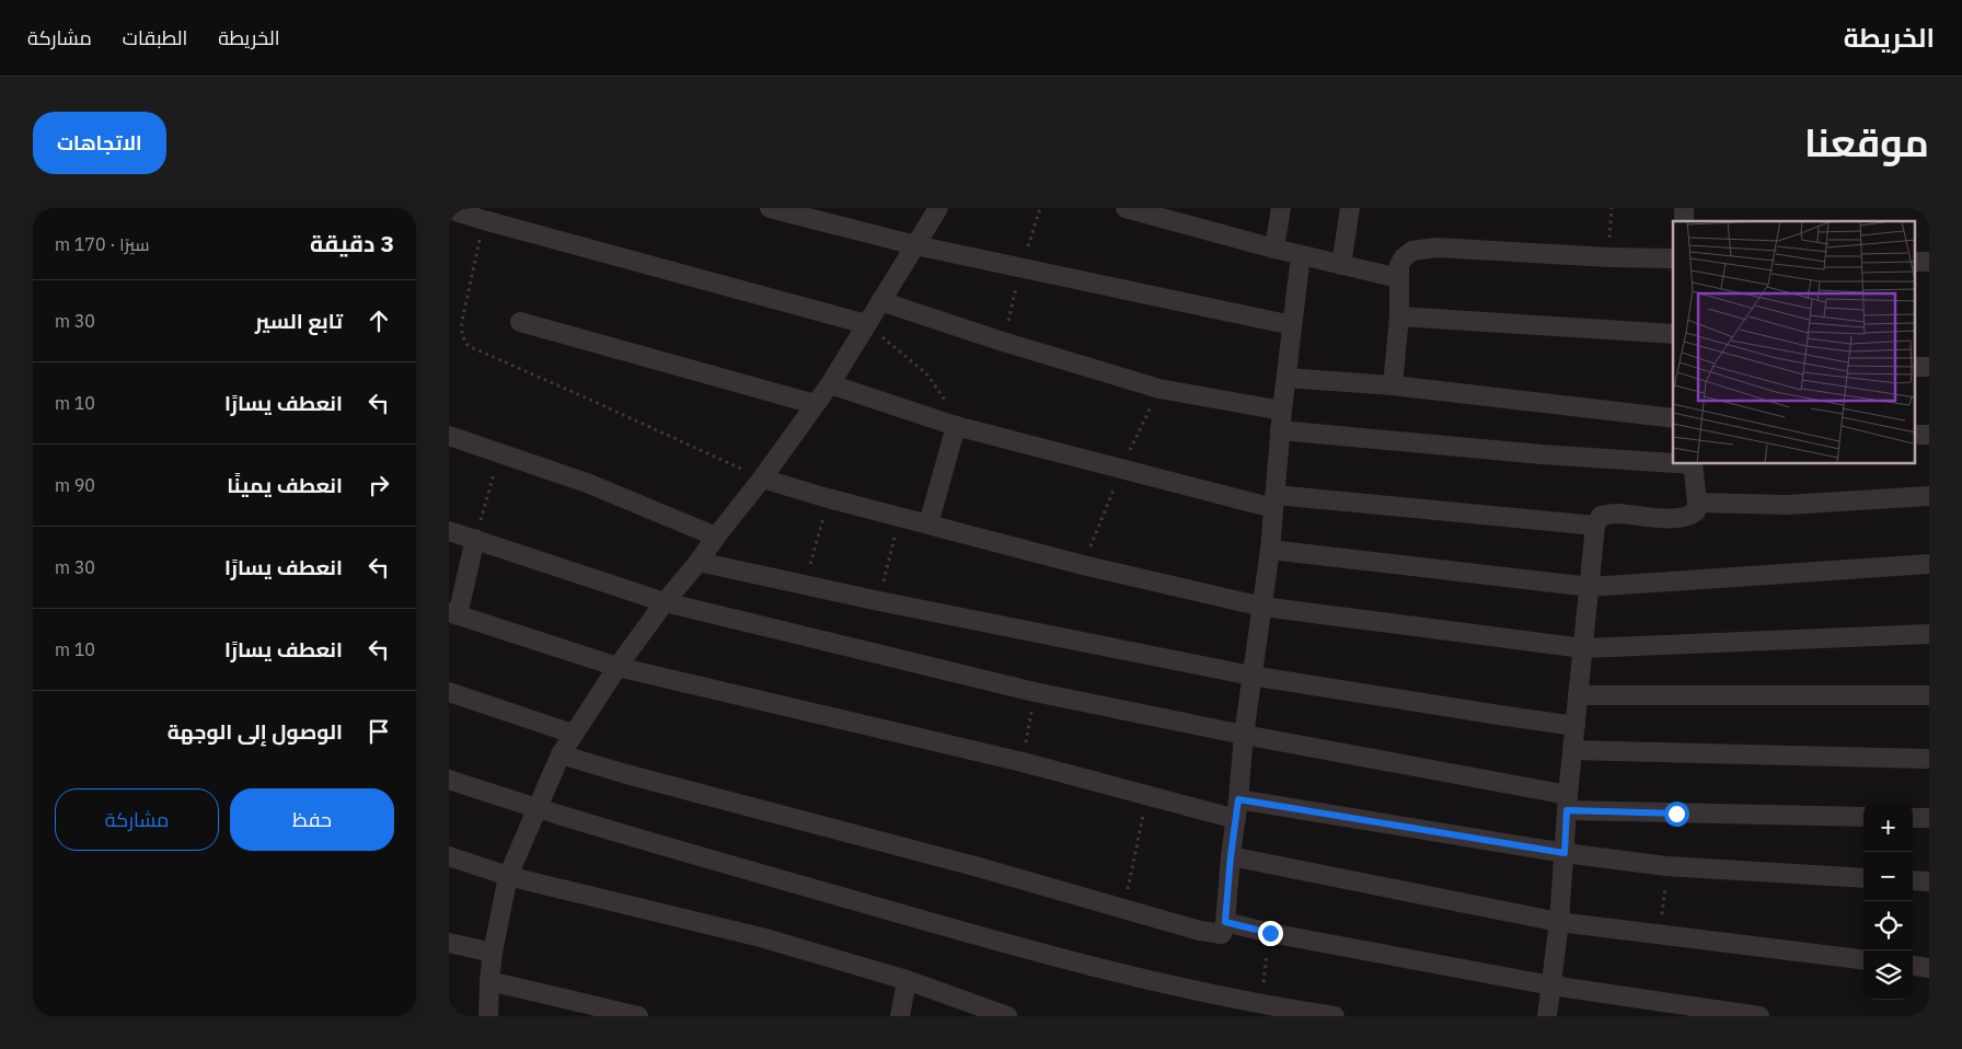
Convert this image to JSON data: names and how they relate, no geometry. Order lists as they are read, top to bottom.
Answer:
{
  "page": {
    "header": "الخريطة",
    "nav": ["الخريطة", "الطبقات", "مشاركة"],
    "title": "موقعنا",
    "buttons": [
      "الاتجاهات",
      ["حفظ", "مشاركة"]
    ],
    "heading": ["3 دقيقة", "سيرًا · 170 m"],
    "list": [
      ["تابع السير", "30 m"],
      ["انعطف يسارًا", "10 m"],
      ["انعطف يمينًا", "90 m"],
      ["انعطف يسارًا", "30 m"],
      ["انعطف يسارًا", "10 m"],
      "الوصول إلى الوجهة"
    ],
    "map_buttons": ["+", "−"]
  }
}
